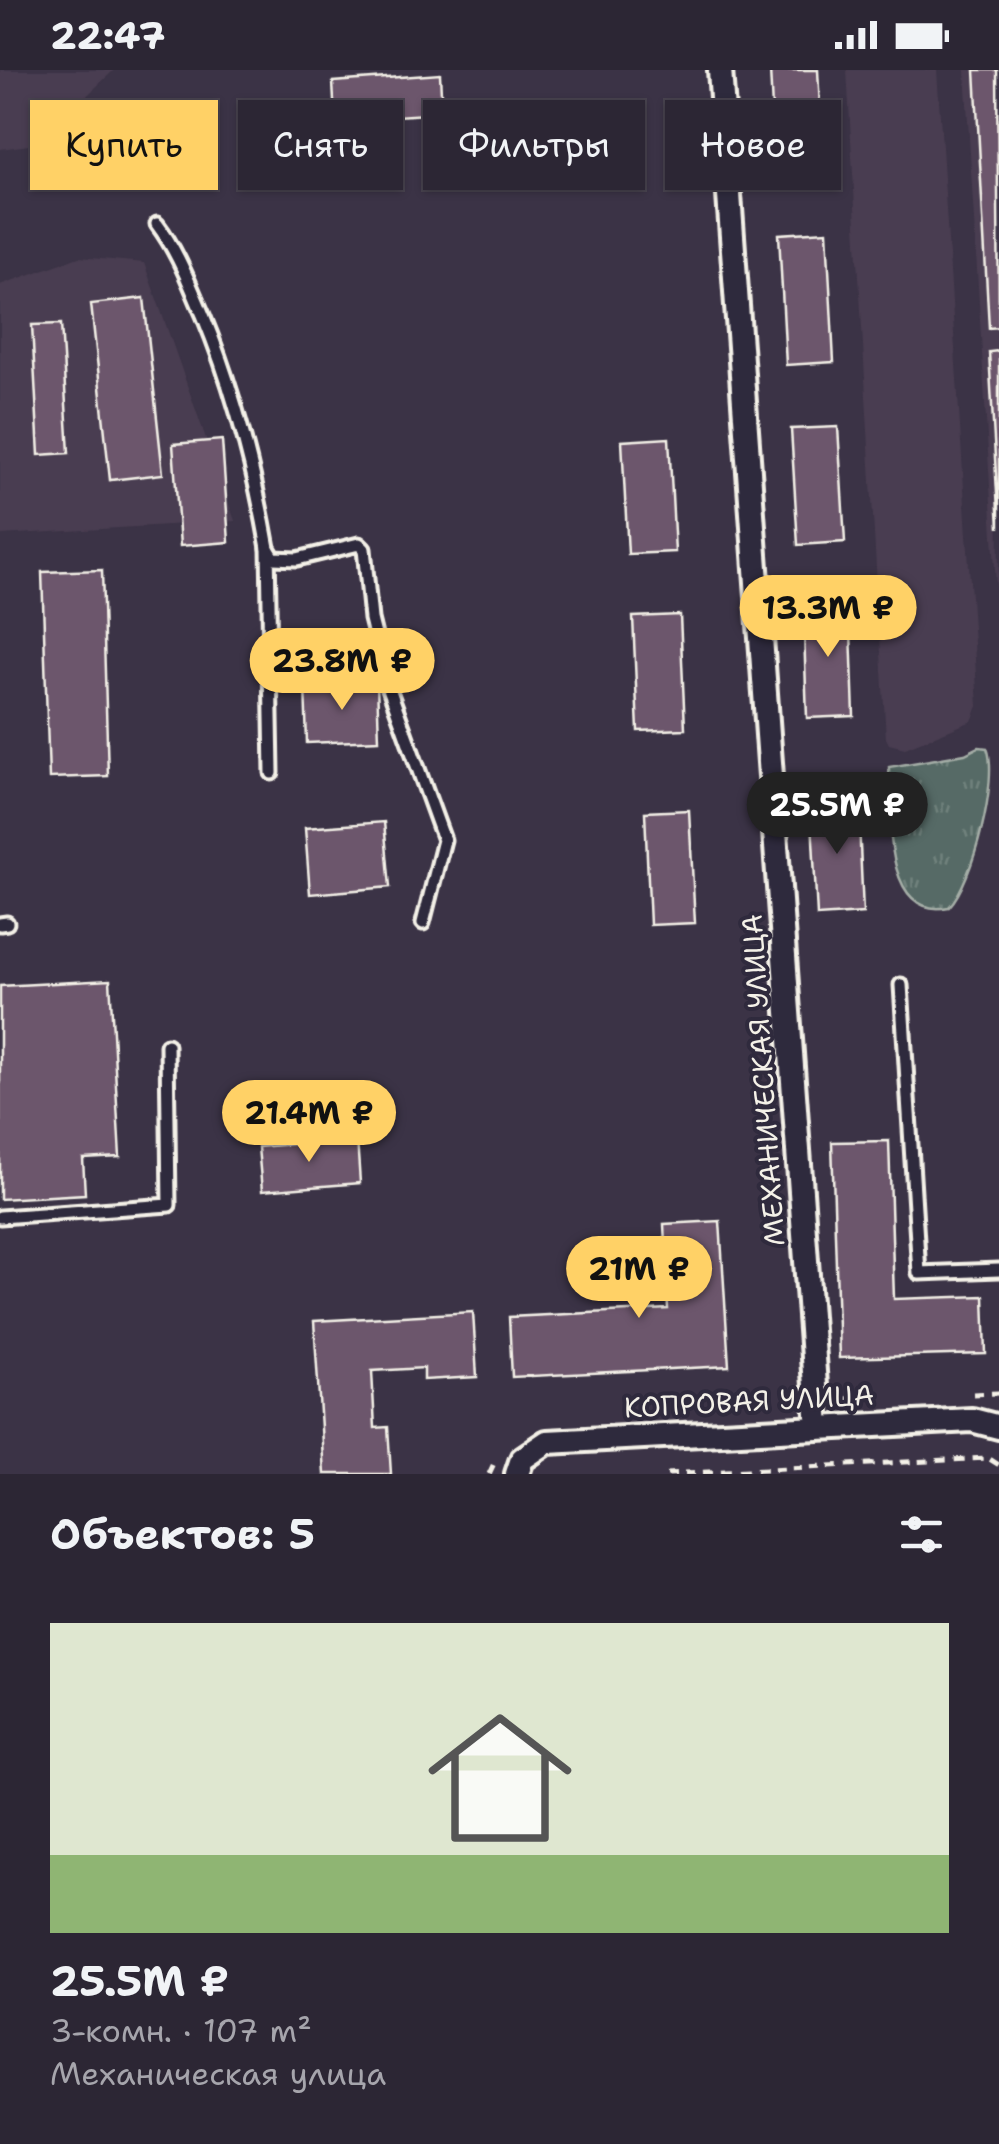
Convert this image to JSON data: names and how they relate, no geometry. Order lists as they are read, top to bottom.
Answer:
{
  "streets": {
    "street": ["МЕХАНИЧЕСКАЯ УЛИЦА", "КОПРОВАЯ УЛИЦА"]
  },
  "crossings": [
    ["МЕХАНИЧЕСКАЯ УЛИЦА", "КОПРОВАЯ УЛИЦА"]
  ],
  "page": {
    "status": "22:47",
    "chip": [
      "Купить",
      "Снять",
      "Фильтры",
      "Новое"
    ],
    "price": [
      "13.3M ₽",
      "23.8M ₽",
      "25.5M ₽",
      "21.4M ₽",
      "21M ₽"
    ],
    "heading": "Объектов: 5",
    "list": [
      {
        "name": "25.5M ₽",
        "note": "3-комн. · 107 m² · Механическая улица"
      }
    ]
  }
}
